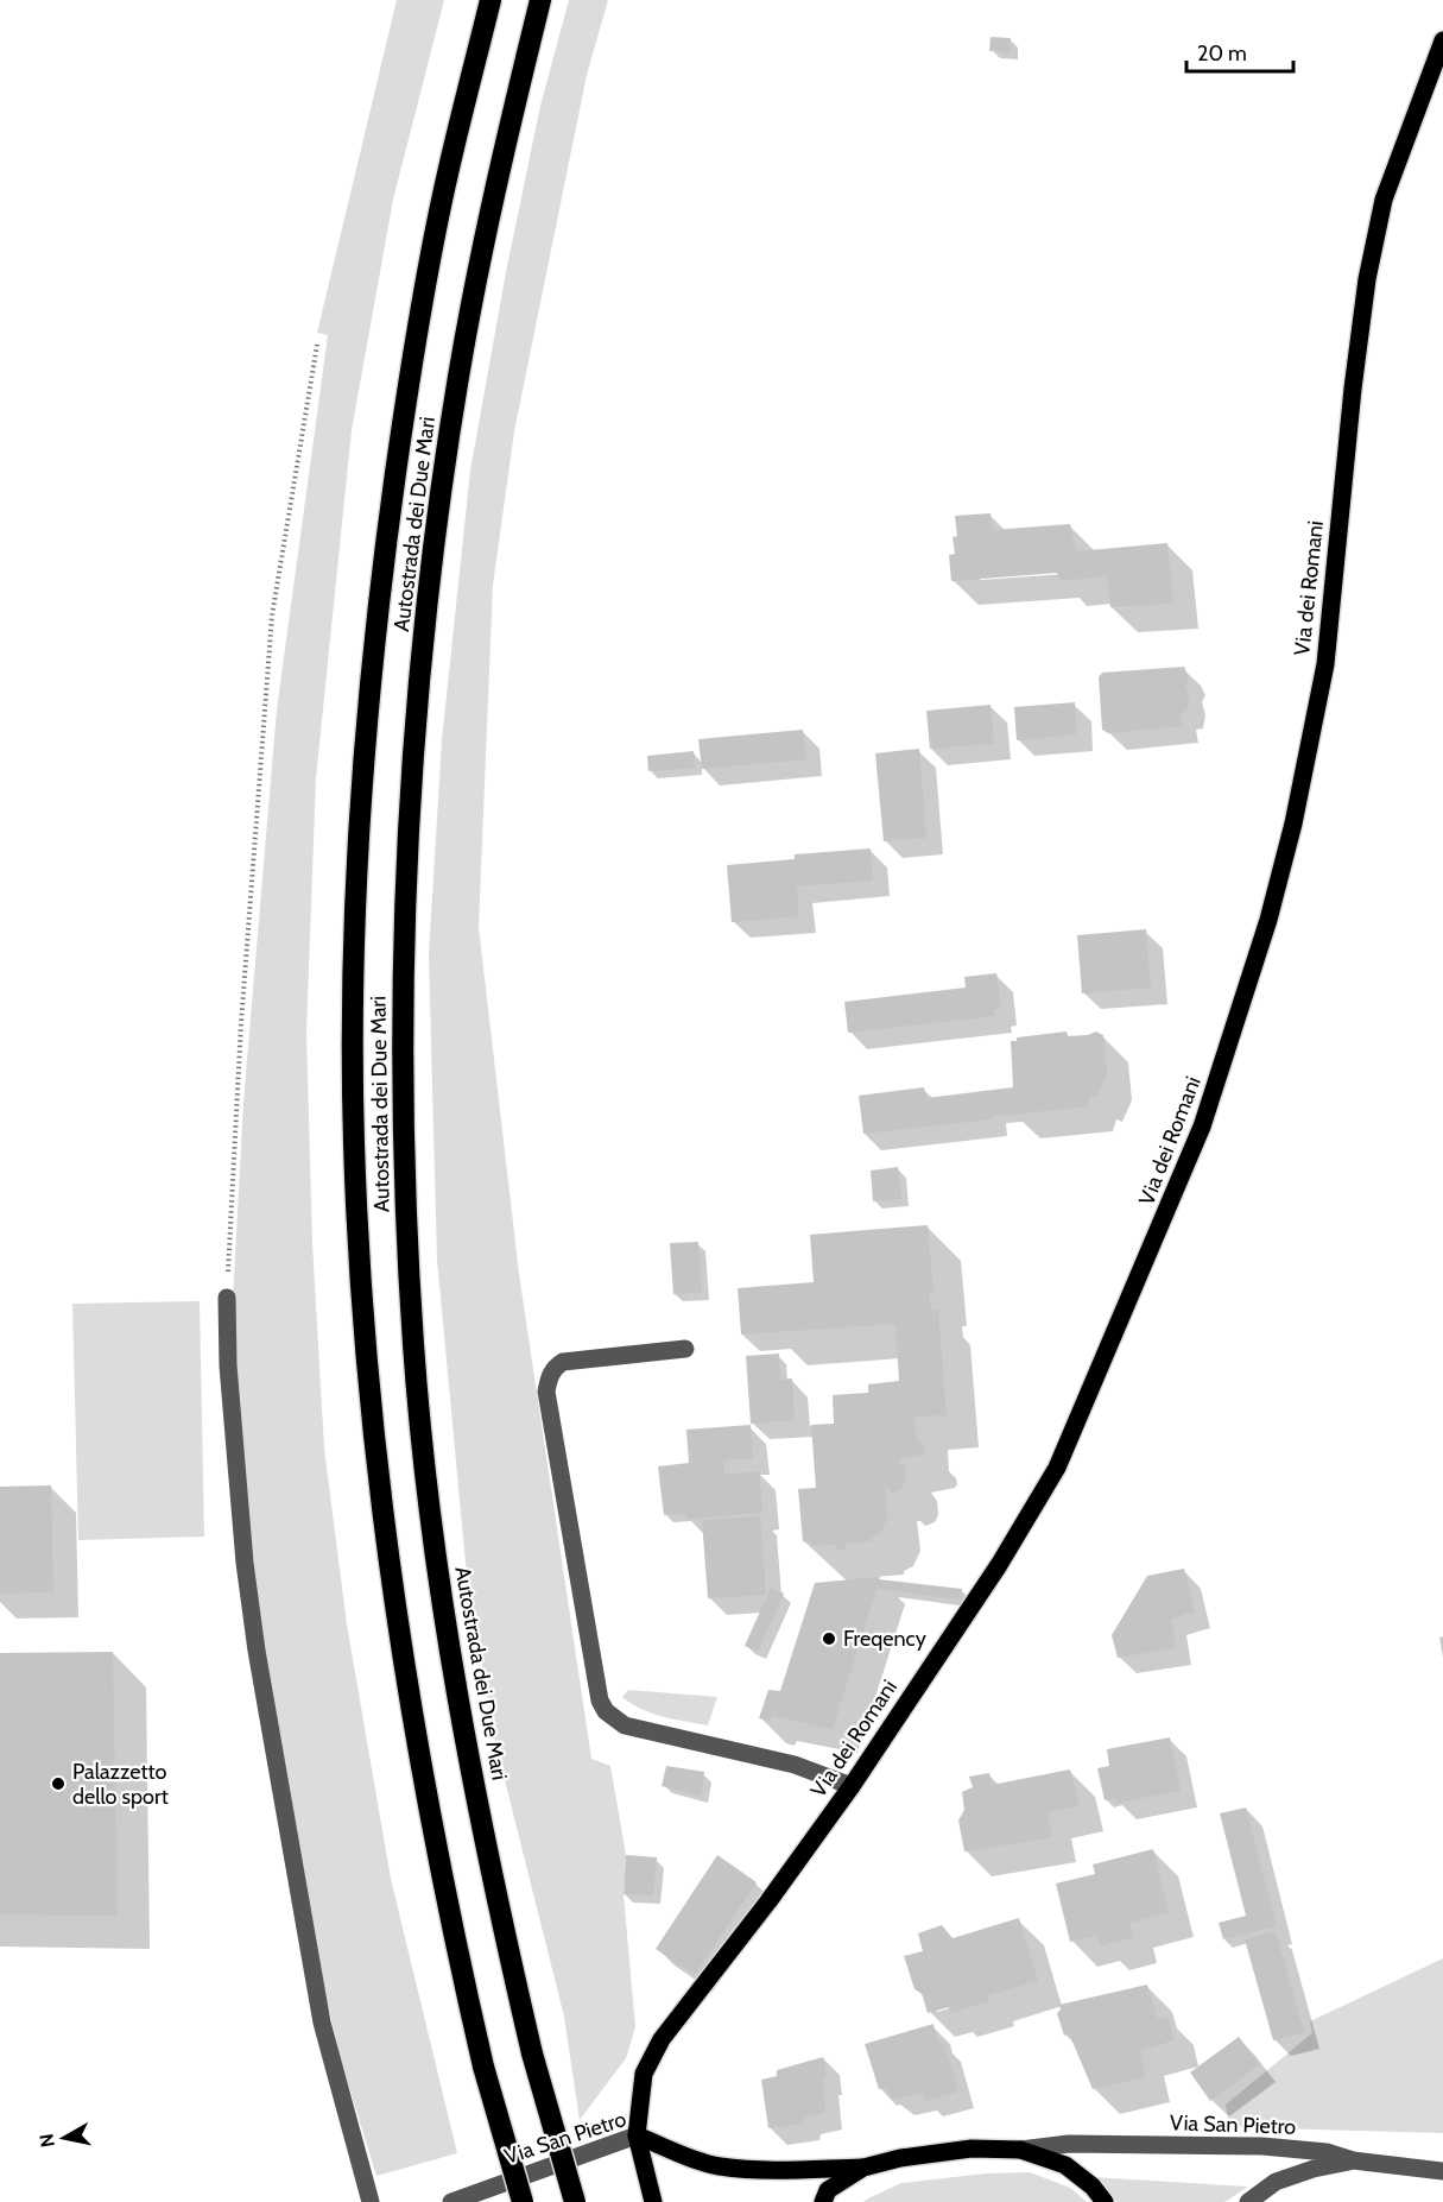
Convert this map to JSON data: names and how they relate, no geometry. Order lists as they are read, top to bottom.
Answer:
{
  "streets": {
    "highway": ["Autostrada dei Due Mari"],
    "main road": ["Via dei Romani", "Via San Pietro"]
  },
  "crossings": [
    ["Via dei Romani", "Via San Pietro"]
  ],
  "places": ["Freqency", "Palazzetto dello sport"],
  "scale_bar": "20 m",
  "north": "left"
}
